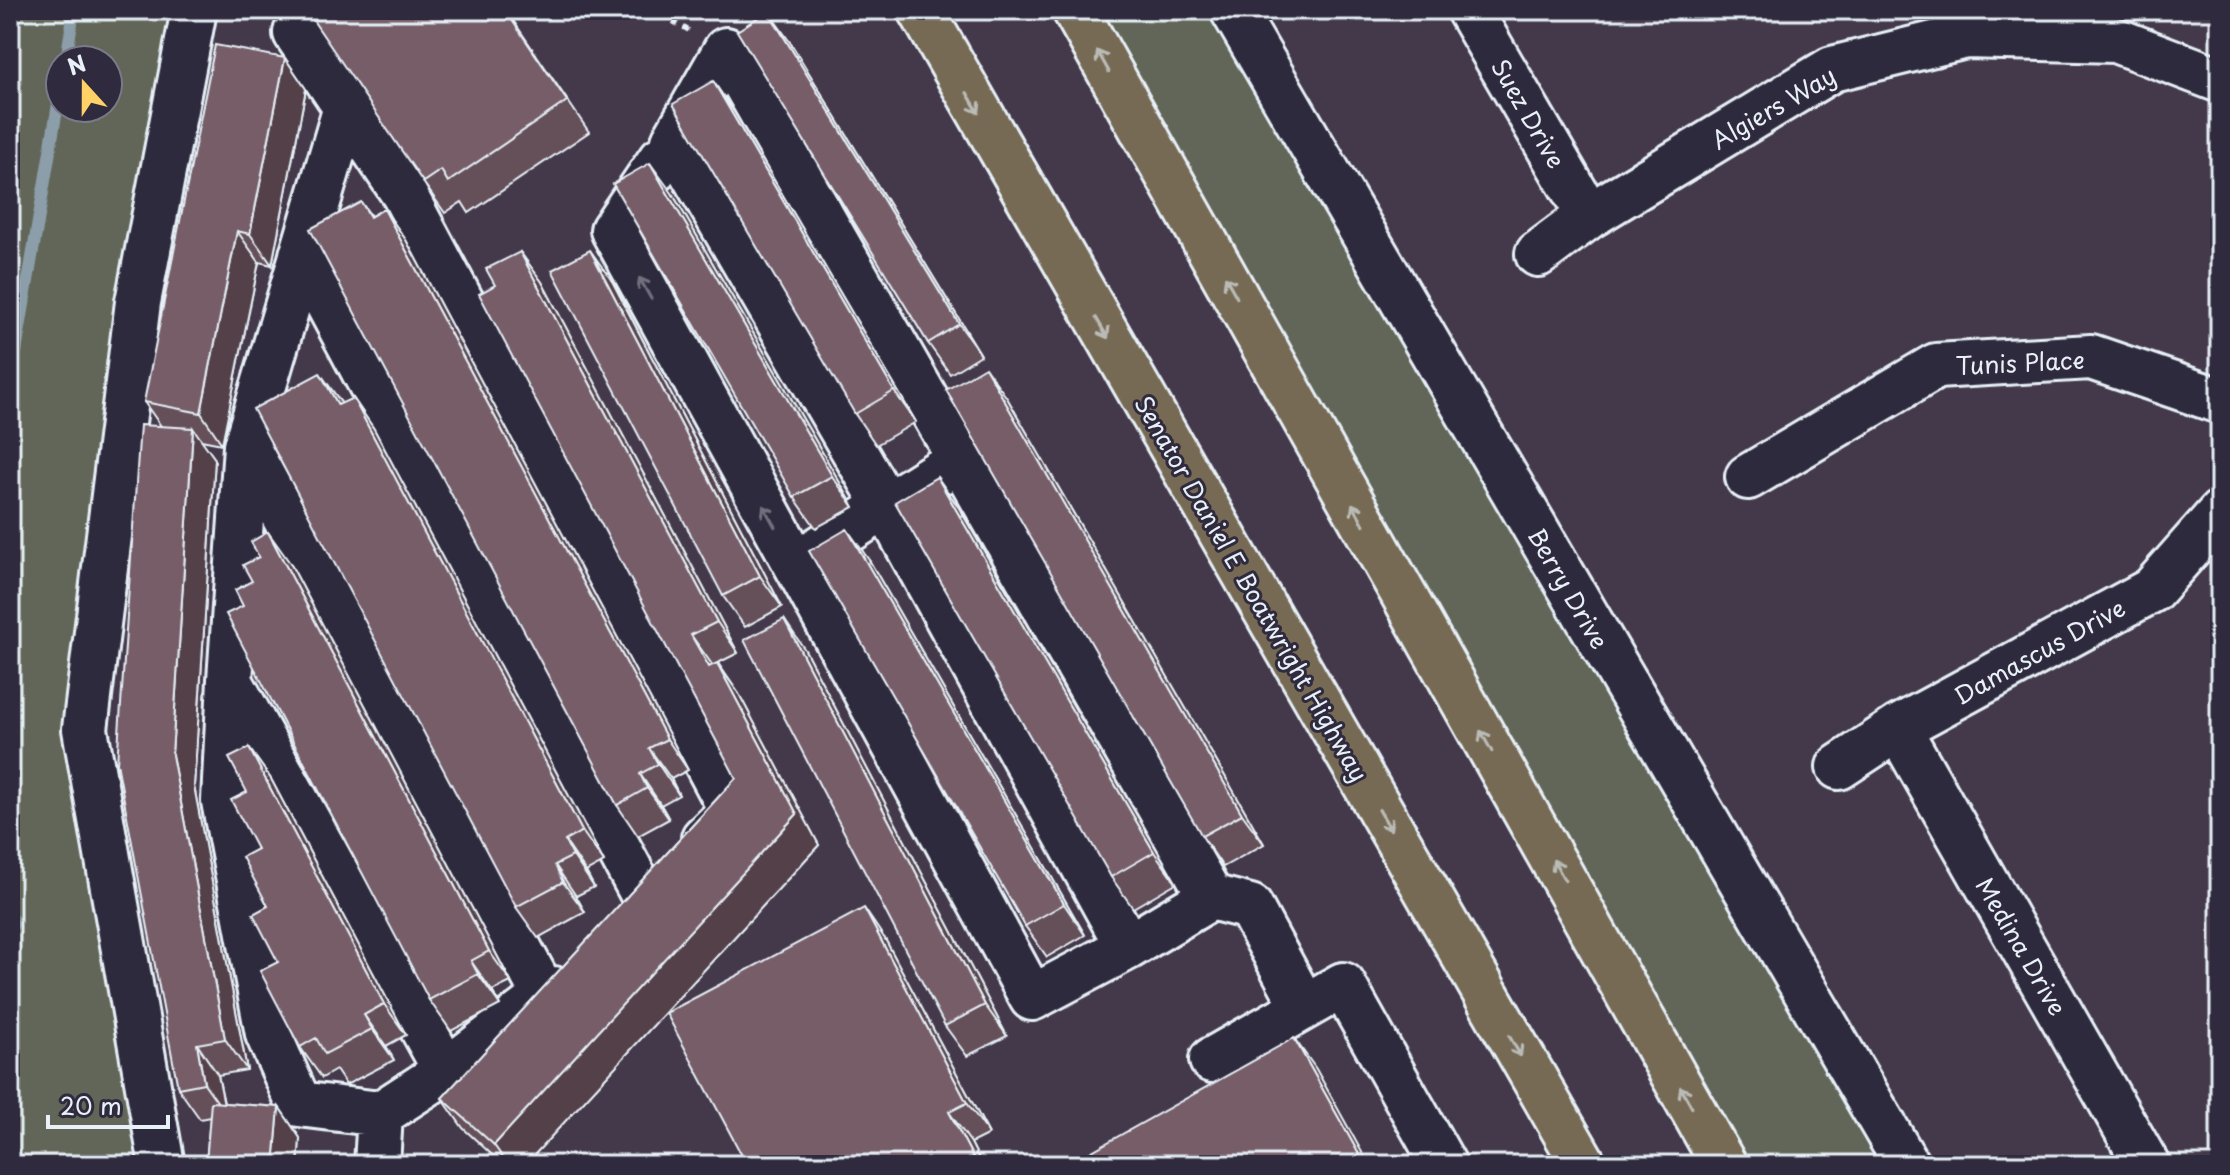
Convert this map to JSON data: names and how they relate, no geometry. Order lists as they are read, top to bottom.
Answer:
{
  "streets": {
    "highway": ["Senator Daniel E Boatwright Highway"],
    "street": [
      "Algiers Way",
      "Suez Drive",
      "Tunis Place",
      "Berry Drive",
      "Damascus Drive",
      "Medina Drive"
    ]
  },
  "crossings": [
    ["Algiers Way", "Suez Drive"],
    ["Damascus Drive", "Medina Drive"]
  ],
  "scale_bar": "20 m",
  "north": "top"
}
